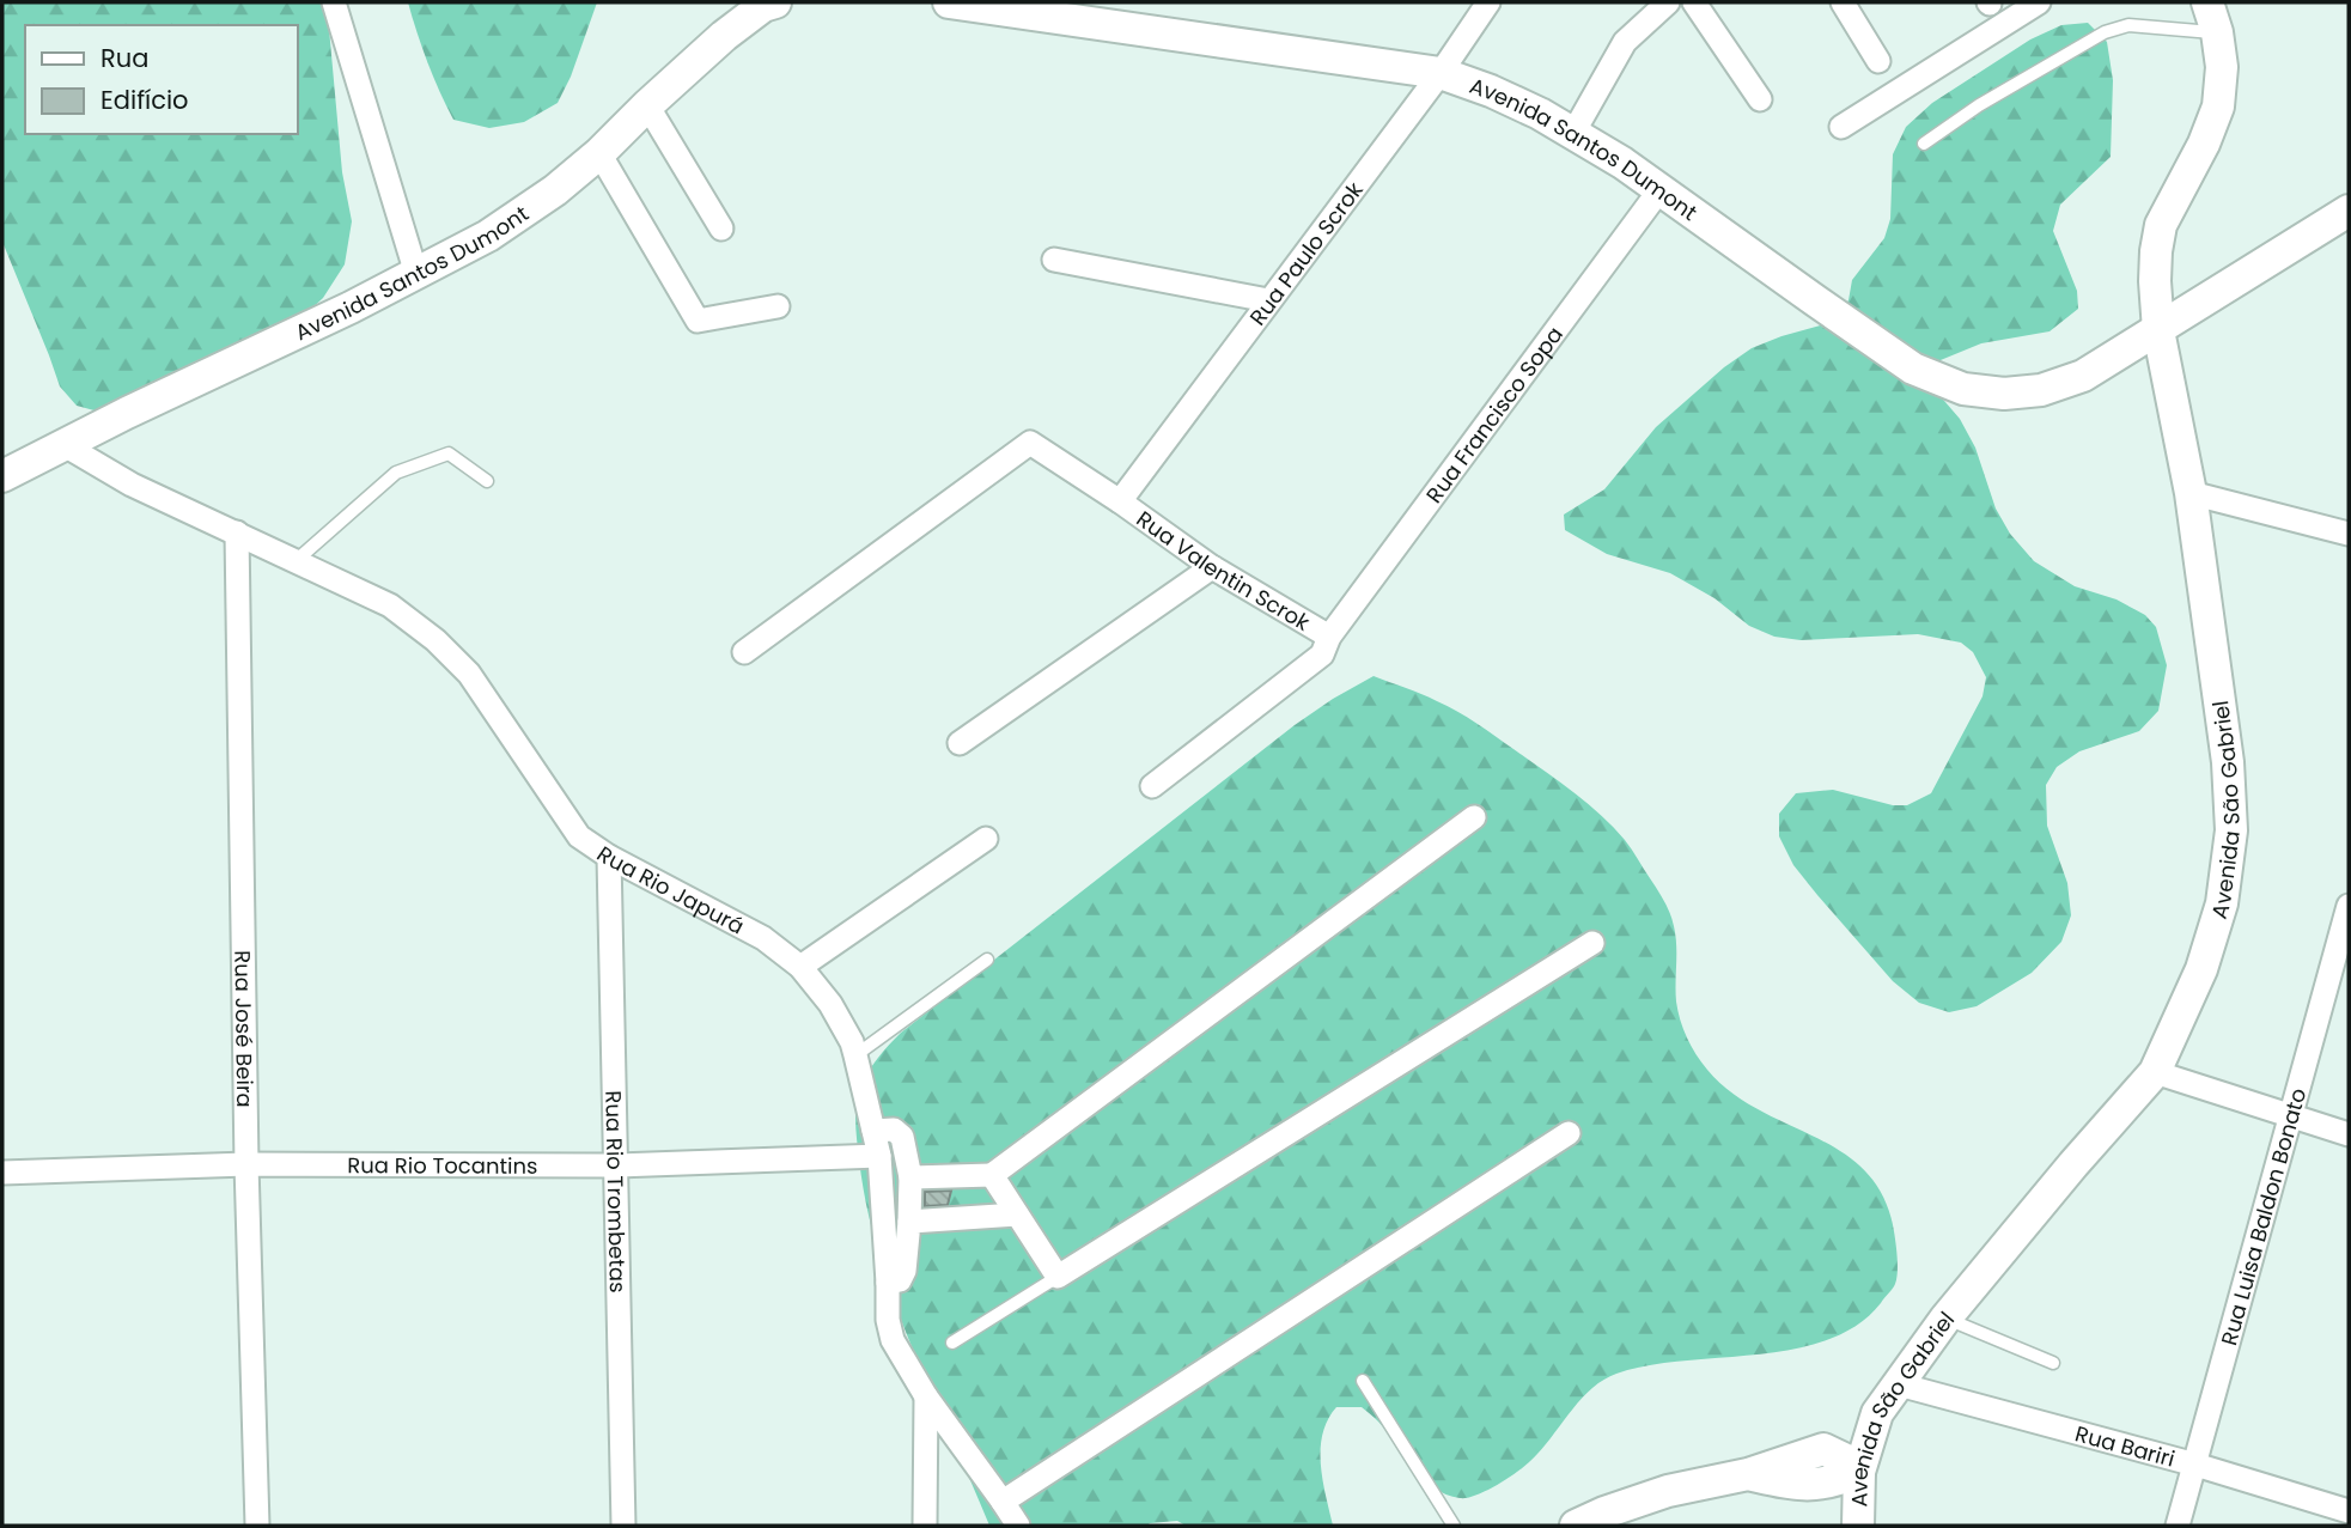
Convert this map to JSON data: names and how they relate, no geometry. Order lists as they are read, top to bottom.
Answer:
{
  "streets": {
    "street": [
      "Avenida Santos Dumont",
      "Rua Paulo Scrok",
      "Rua Francisco Sopa",
      "Rua Valentin Scrok",
      "Avenida São Gabriel",
      "Rua Rio Japurá",
      "Rua José Beira",
      "Rua Rio Tocantins",
      "Rua Rio Trombetas",
      "Rua Luisa Baldon Bonato",
      "Rua Bariri"
    ]
  },
  "crossings": [
    ["Avenida Santos Dumont", "Rua Paulo Scrok"],
    ["Avenida Santos Dumont", "Rua Francisco Sopa"],
    ["Avenida Santos Dumont", "Avenida São Gabriel"],
    ["Avenida Santos Dumont", "Rua Rio Japurá"],
    ["Rua Paulo Scrok", "Rua Valentin Scrok"],
    ["Rua Francisco Sopa", "Rua Valentin Scrok"],
    ["Avenida São Gabriel", "Rua Bariri"],
    ["Rua Rio Japurá", "Rua José Beira"],
    ["Rua Rio Japurá", "Rua Rio Tocantins"],
    ["Rua Rio Japurá", "Rua Rio Trombetas"],
    ["Rua José Beira", "Rua Rio Tocantins"],
    ["Rua Rio Tocantins", "Rua Rio Trombetas"],
    ["Rua Luisa Baldon Bonato", "Rua Bariri"]
  ],
  "legend": ["Rua", "Edifício"]
}
